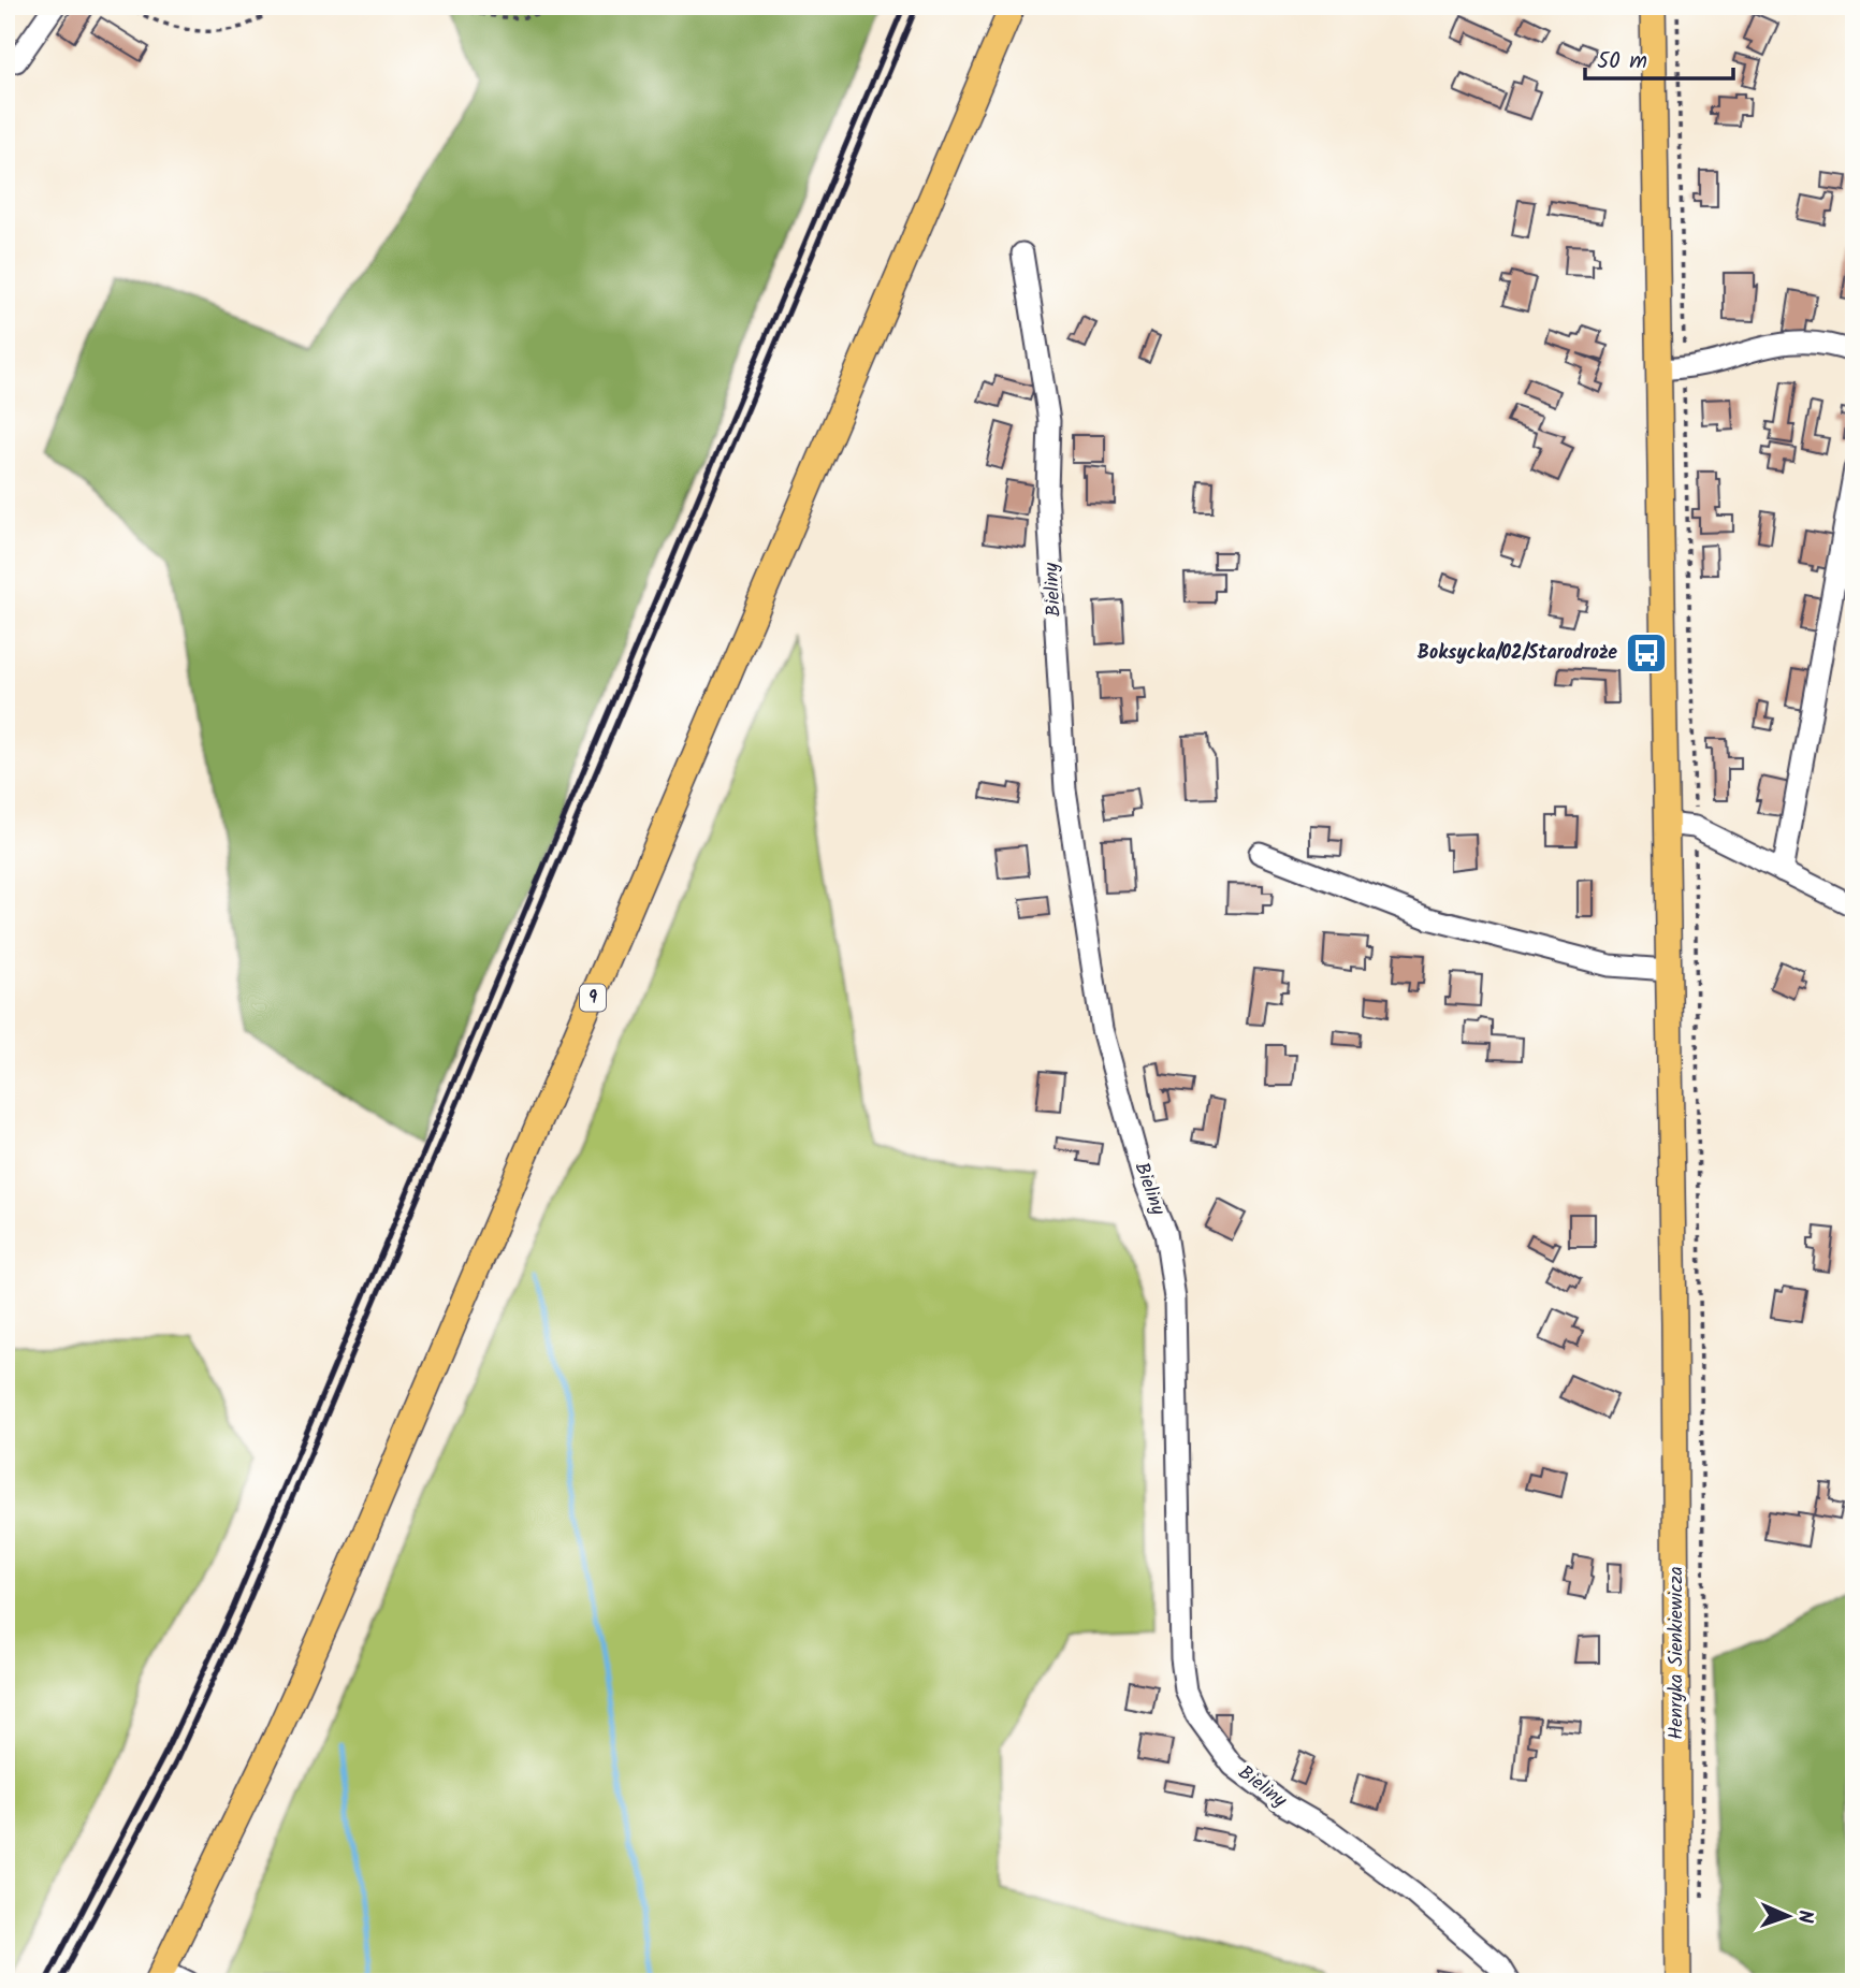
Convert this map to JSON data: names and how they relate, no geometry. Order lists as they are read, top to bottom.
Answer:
{
  "streets": {
    "main road": ["9", "Henryka Sienkiewicza"],
    "street": ["Bieliny"]
  },
  "places": {
    "bus stop": ["Boksycka/02/Starodroże"]
  },
  "scale_bar": "50 m",
  "north": "right"
}
